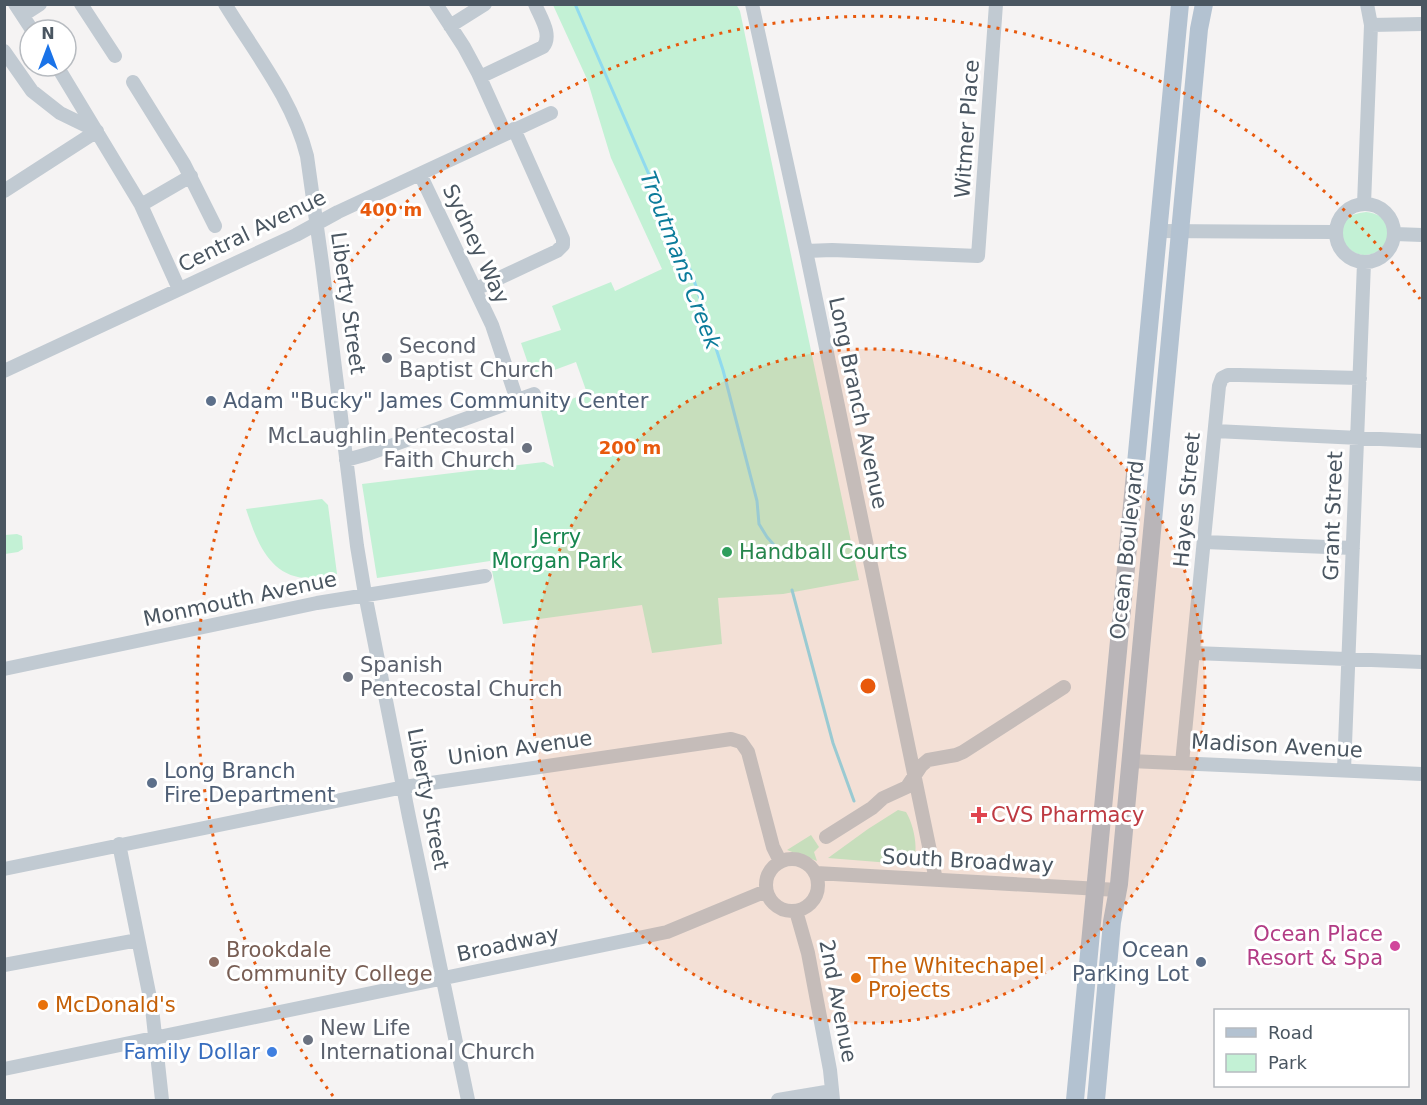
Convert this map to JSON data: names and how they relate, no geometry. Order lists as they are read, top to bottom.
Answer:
{
  "streets": {
    "main road": ["Ocean Boulevard"],
    "street": [
      "Witmer Place",
      "Central Avenue",
      "Sydney Way",
      "Liberty Street",
      "Long Branch Avenue",
      "Hayes Street",
      "Grant Street",
      "Monmouth Avenue",
      "Madison Avenue",
      "Union Avenue",
      "South Broadway",
      "Broadway",
      "2nd Avenue"
    ]
  },
  "crossings": [
    ["Witmer Place", "Long Branch Avenue"],
    ["Central Avenue", "Sydney Way"],
    ["Central Avenue", "Liberty Street"],
    ["Liberty Street", "Monmouth Avenue"],
    ["Liberty Street", "Union Avenue"],
    ["Liberty Street", "Broadway"],
    ["Long Branch Avenue", "South Broadway"],
    ["Hayes Street", "Grant Street"],
    ["Hayes Street", "Madison Avenue"],
    ["Grant Street", "Madison Avenue"],
    ["Ocean Boulevard", "Madison Avenue"],
    ["Ocean Boulevard", "South Broadway"],
    ["Union Avenue", "South Broadway"],
    ["Union Avenue", "Broadway"],
    ["Union Avenue", "2nd Avenue"],
    ["South Broadway", "Broadway"],
    ["South Broadway", "2nd Avenue"],
    ["Broadway", "2nd Avenue"]
  ],
  "water": ["Troutmans Creek"],
  "parks": ["Jerry Morgan Park"],
  "places": {
    "other": [
      "Second Baptist Church",
      "Adam \"Bucky\" James Community Center",
      "McLaughlin Pentecostal Faith Church",
      "Handball Courts",
      "Spanish Pentecostal Church",
      "Long Branch Fire Department",
      "Ocean Place Resort & Spa",
      "Brookdale Community College",
      "Ocean Parking Lot",
      "The Whitechapel Projects",
      "McDonald's",
      "New Life International Church",
      "Family Dollar"
    ],
    "health": ["CVS Pharmacy"]
  },
  "legend": ["Road", "Park"],
  "north": "top",
  "rings": ["400 m", "200 m"]
}
